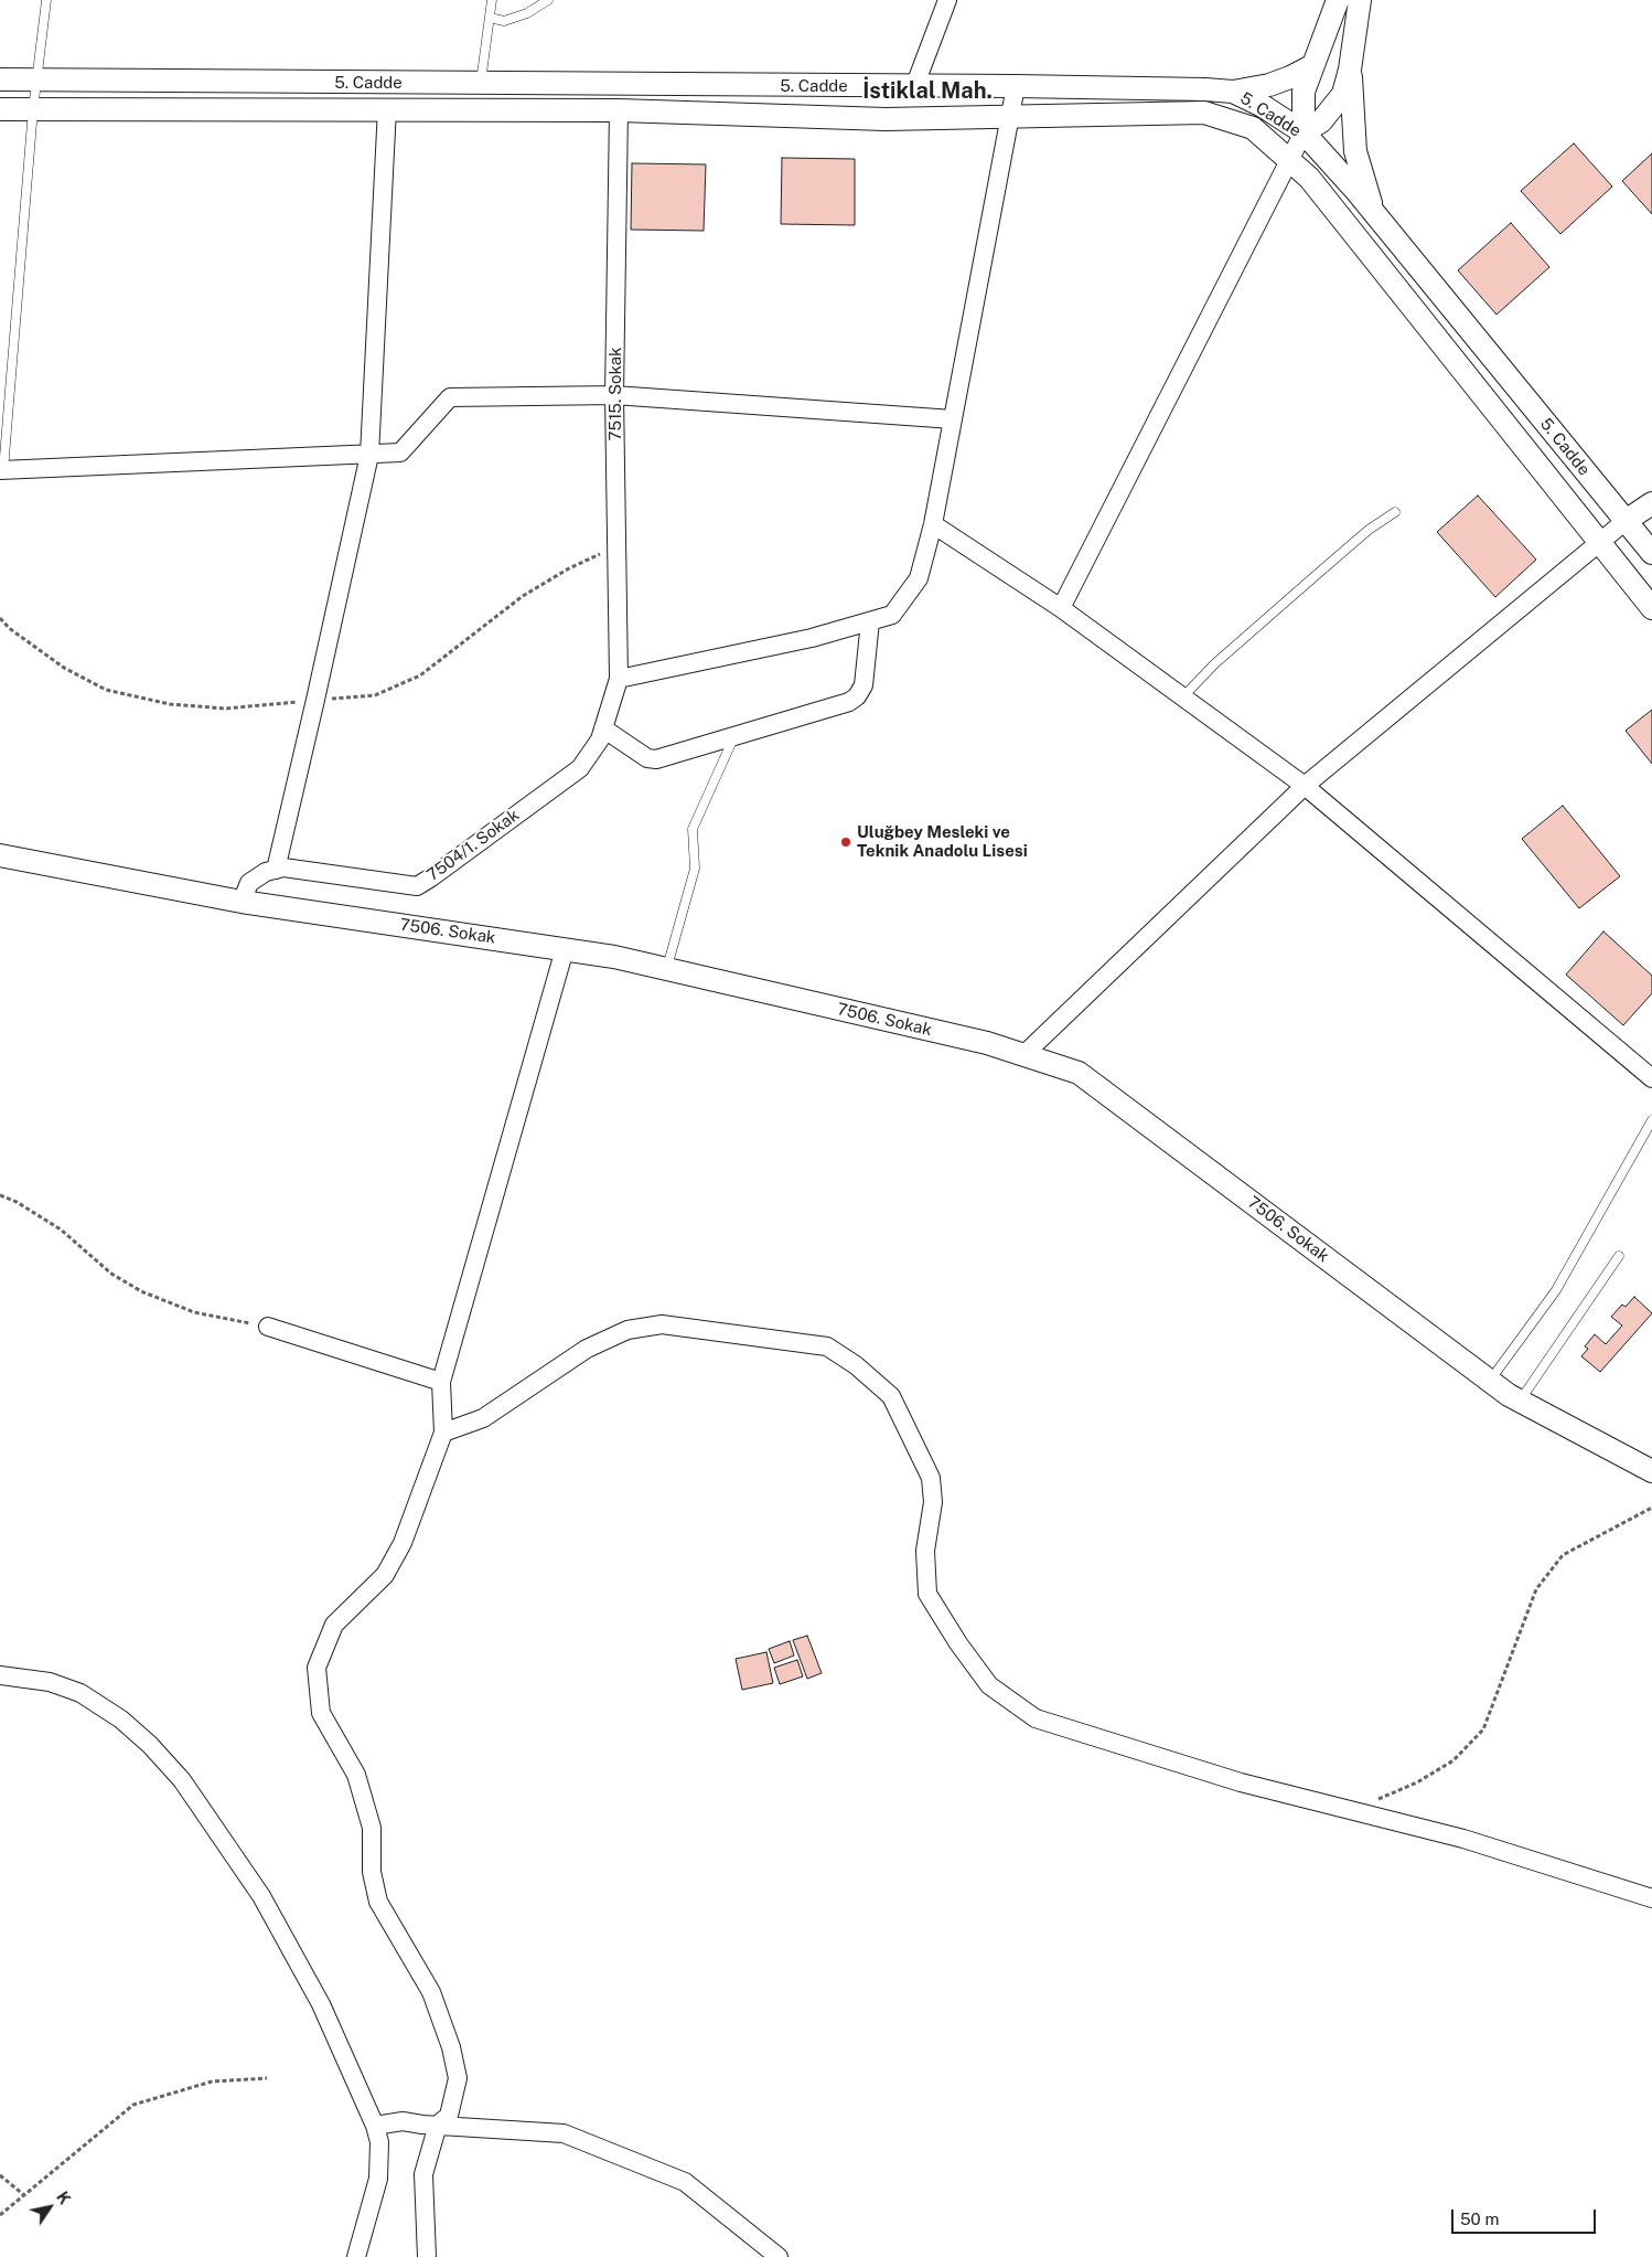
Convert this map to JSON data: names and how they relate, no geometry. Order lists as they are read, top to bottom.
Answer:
{
  "streets": {
    "street": [
      "5. Cadde",
      "7515. Sokak",
      "7504/1. Sokak",
      "7506. Sokak"
    ]
  },
  "crossings": [
    ["7515. Sokak", "7504/1. Sokak"],
    ["7504/1. Sokak", "7506. Sokak"]
  ],
  "districts": ["İstiklal Mah."],
  "places": ["Uluğbey Mesleki ve Teknik Anadolu Lisesi"],
  "scale_bar": "50 m",
  "north": "top right"
}
